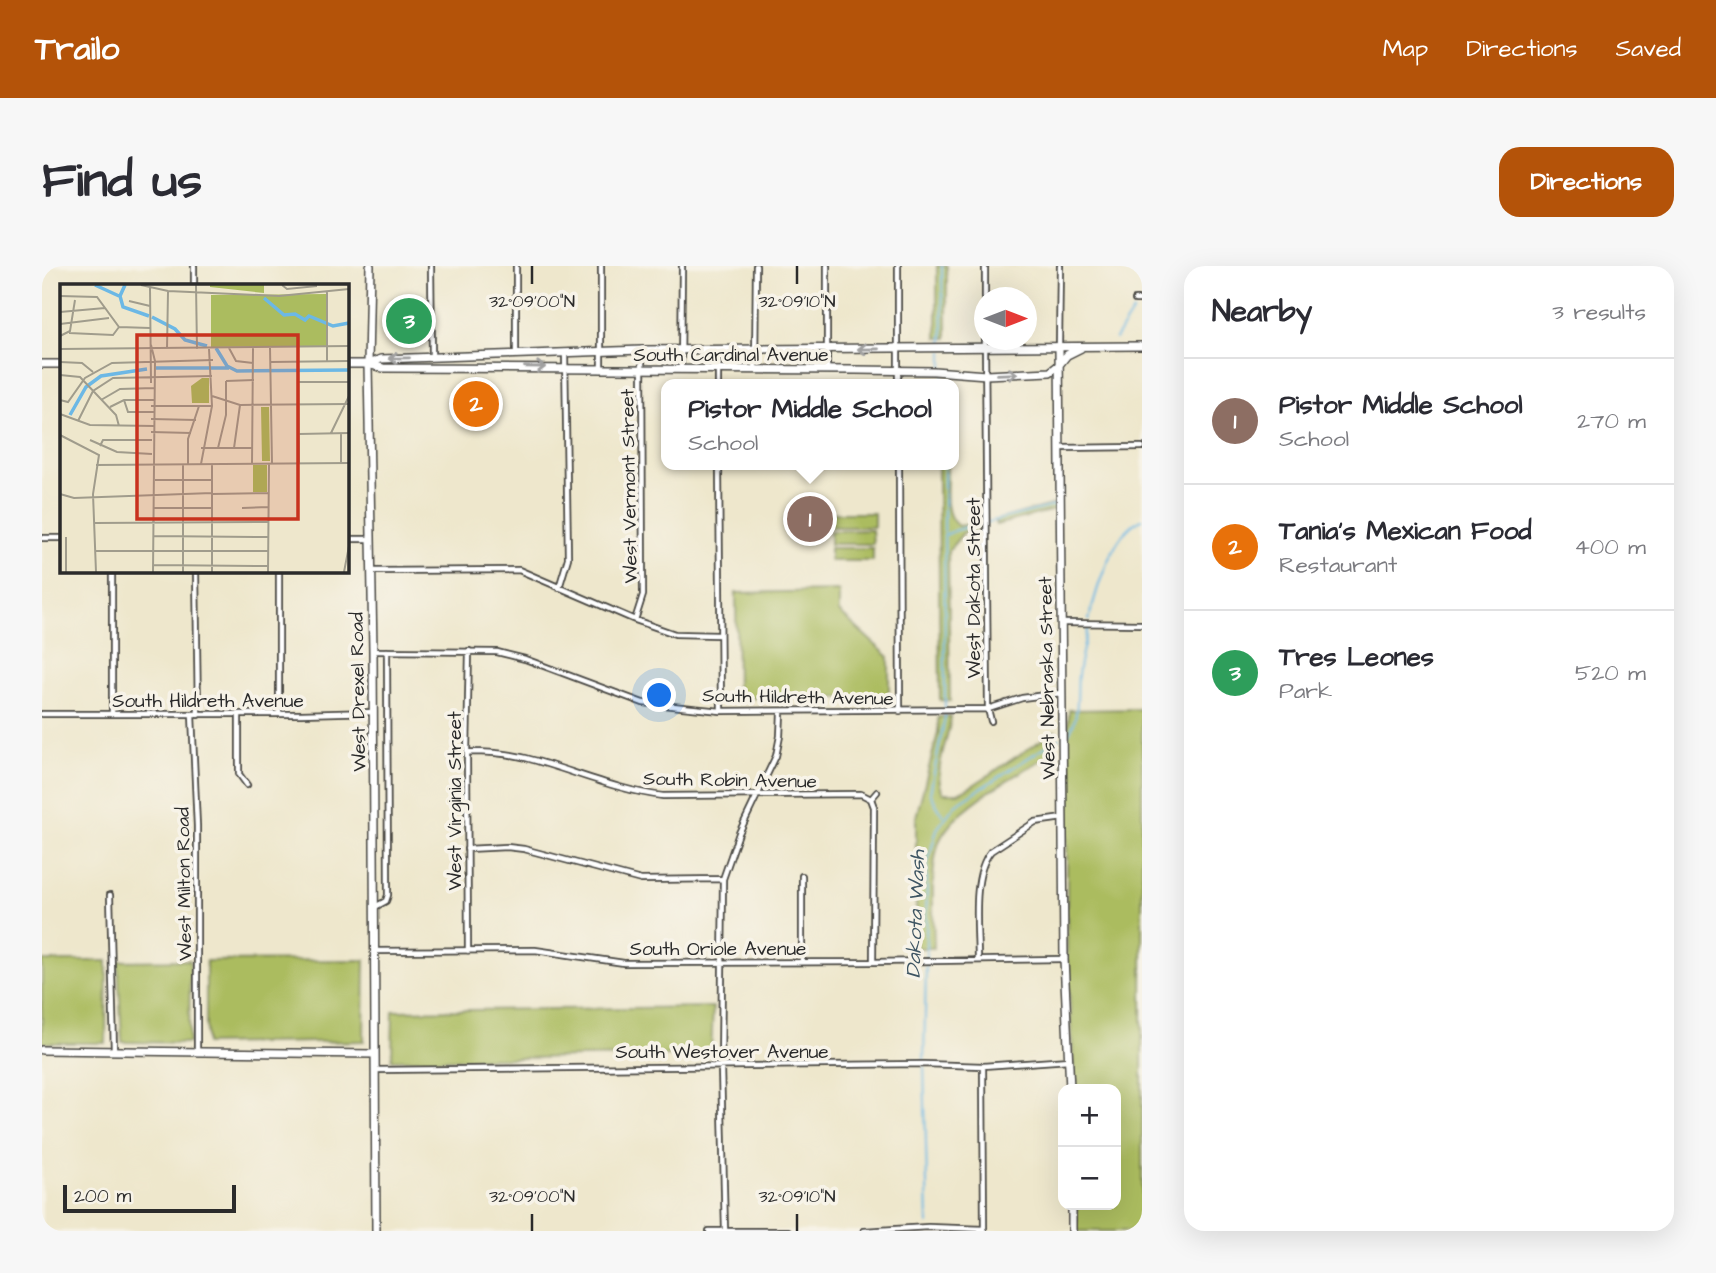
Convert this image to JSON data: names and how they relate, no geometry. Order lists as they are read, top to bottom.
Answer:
{
  "streets": {
    "street": [
      "South Cardinal Avenue",
      "West Vermont Street",
      "West Dakota Street",
      "West Nebraska Street",
      "West Drexel Road",
      "South Hildreth Avenue",
      "South Robin Avenue",
      "West Virginia Street",
      "West Milton Road",
      "South Oriole Avenue",
      "South Westover Avenue"
    ]
  },
  "crossings": [
    ["South Cardinal Avenue", "West Vermont Street"],
    ["South Cardinal Avenue", "West Dakota Street"],
    ["South Cardinal Avenue", "West Nebraska Street"],
    ["South Cardinal Avenue", "West Drexel Road"],
    ["West Dakota Street", "South Hildreth Avenue"],
    ["West Nebraska Street", "South Hildreth Avenue"],
    ["West Nebraska Street", "South Oriole Avenue"],
    ["West Nebraska Street", "South Westover Avenue"],
    ["West Drexel Road", "South Hildreth Avenue"],
    ["West Drexel Road", "South Oriole Avenue"],
    ["West Drexel Road", "South Westover Avenue"],
    ["South Hildreth Avenue", "West Virginia Street"],
    ["South Hildreth Avenue", "West Milton Road"],
    ["South Robin Avenue", "West Virginia Street"],
    ["West Virginia Street", "South Oriole Avenue"]
  ],
  "water": ["Dakota Wash"],
  "scale_bar": "200 m",
  "north": "right",
  "page": {
    "header": "Trailo",
    "nav": ["Map", "Directions", "Saved"],
    "buttons": "Directions",
    "title": "Find us",
    "heading": ["Nearby", "3 results"],
    "pins": ["3", "2", "1"],
    "list": [
      {
        "mark": "1",
        "name": "Pistor Middle School",
        "note": "School",
        "value": "270 m"
      },
      {
        "mark": "2",
        "name": "Tania's Mexican Food",
        "note": "Restaurant",
        "value": "400 m"
      },
      {
        "mark": "3",
        "name": "Tres Leones",
        "note": "Park",
        "value": "520 m"
      }
    ],
    "popup": ["Pistor Middle School", "School"],
    "map_buttons": ["+", "−"],
    "scale": "200 m"
  },
  "coordinates": ["32°09'00\"N", "32°09'10\"N"]
}
